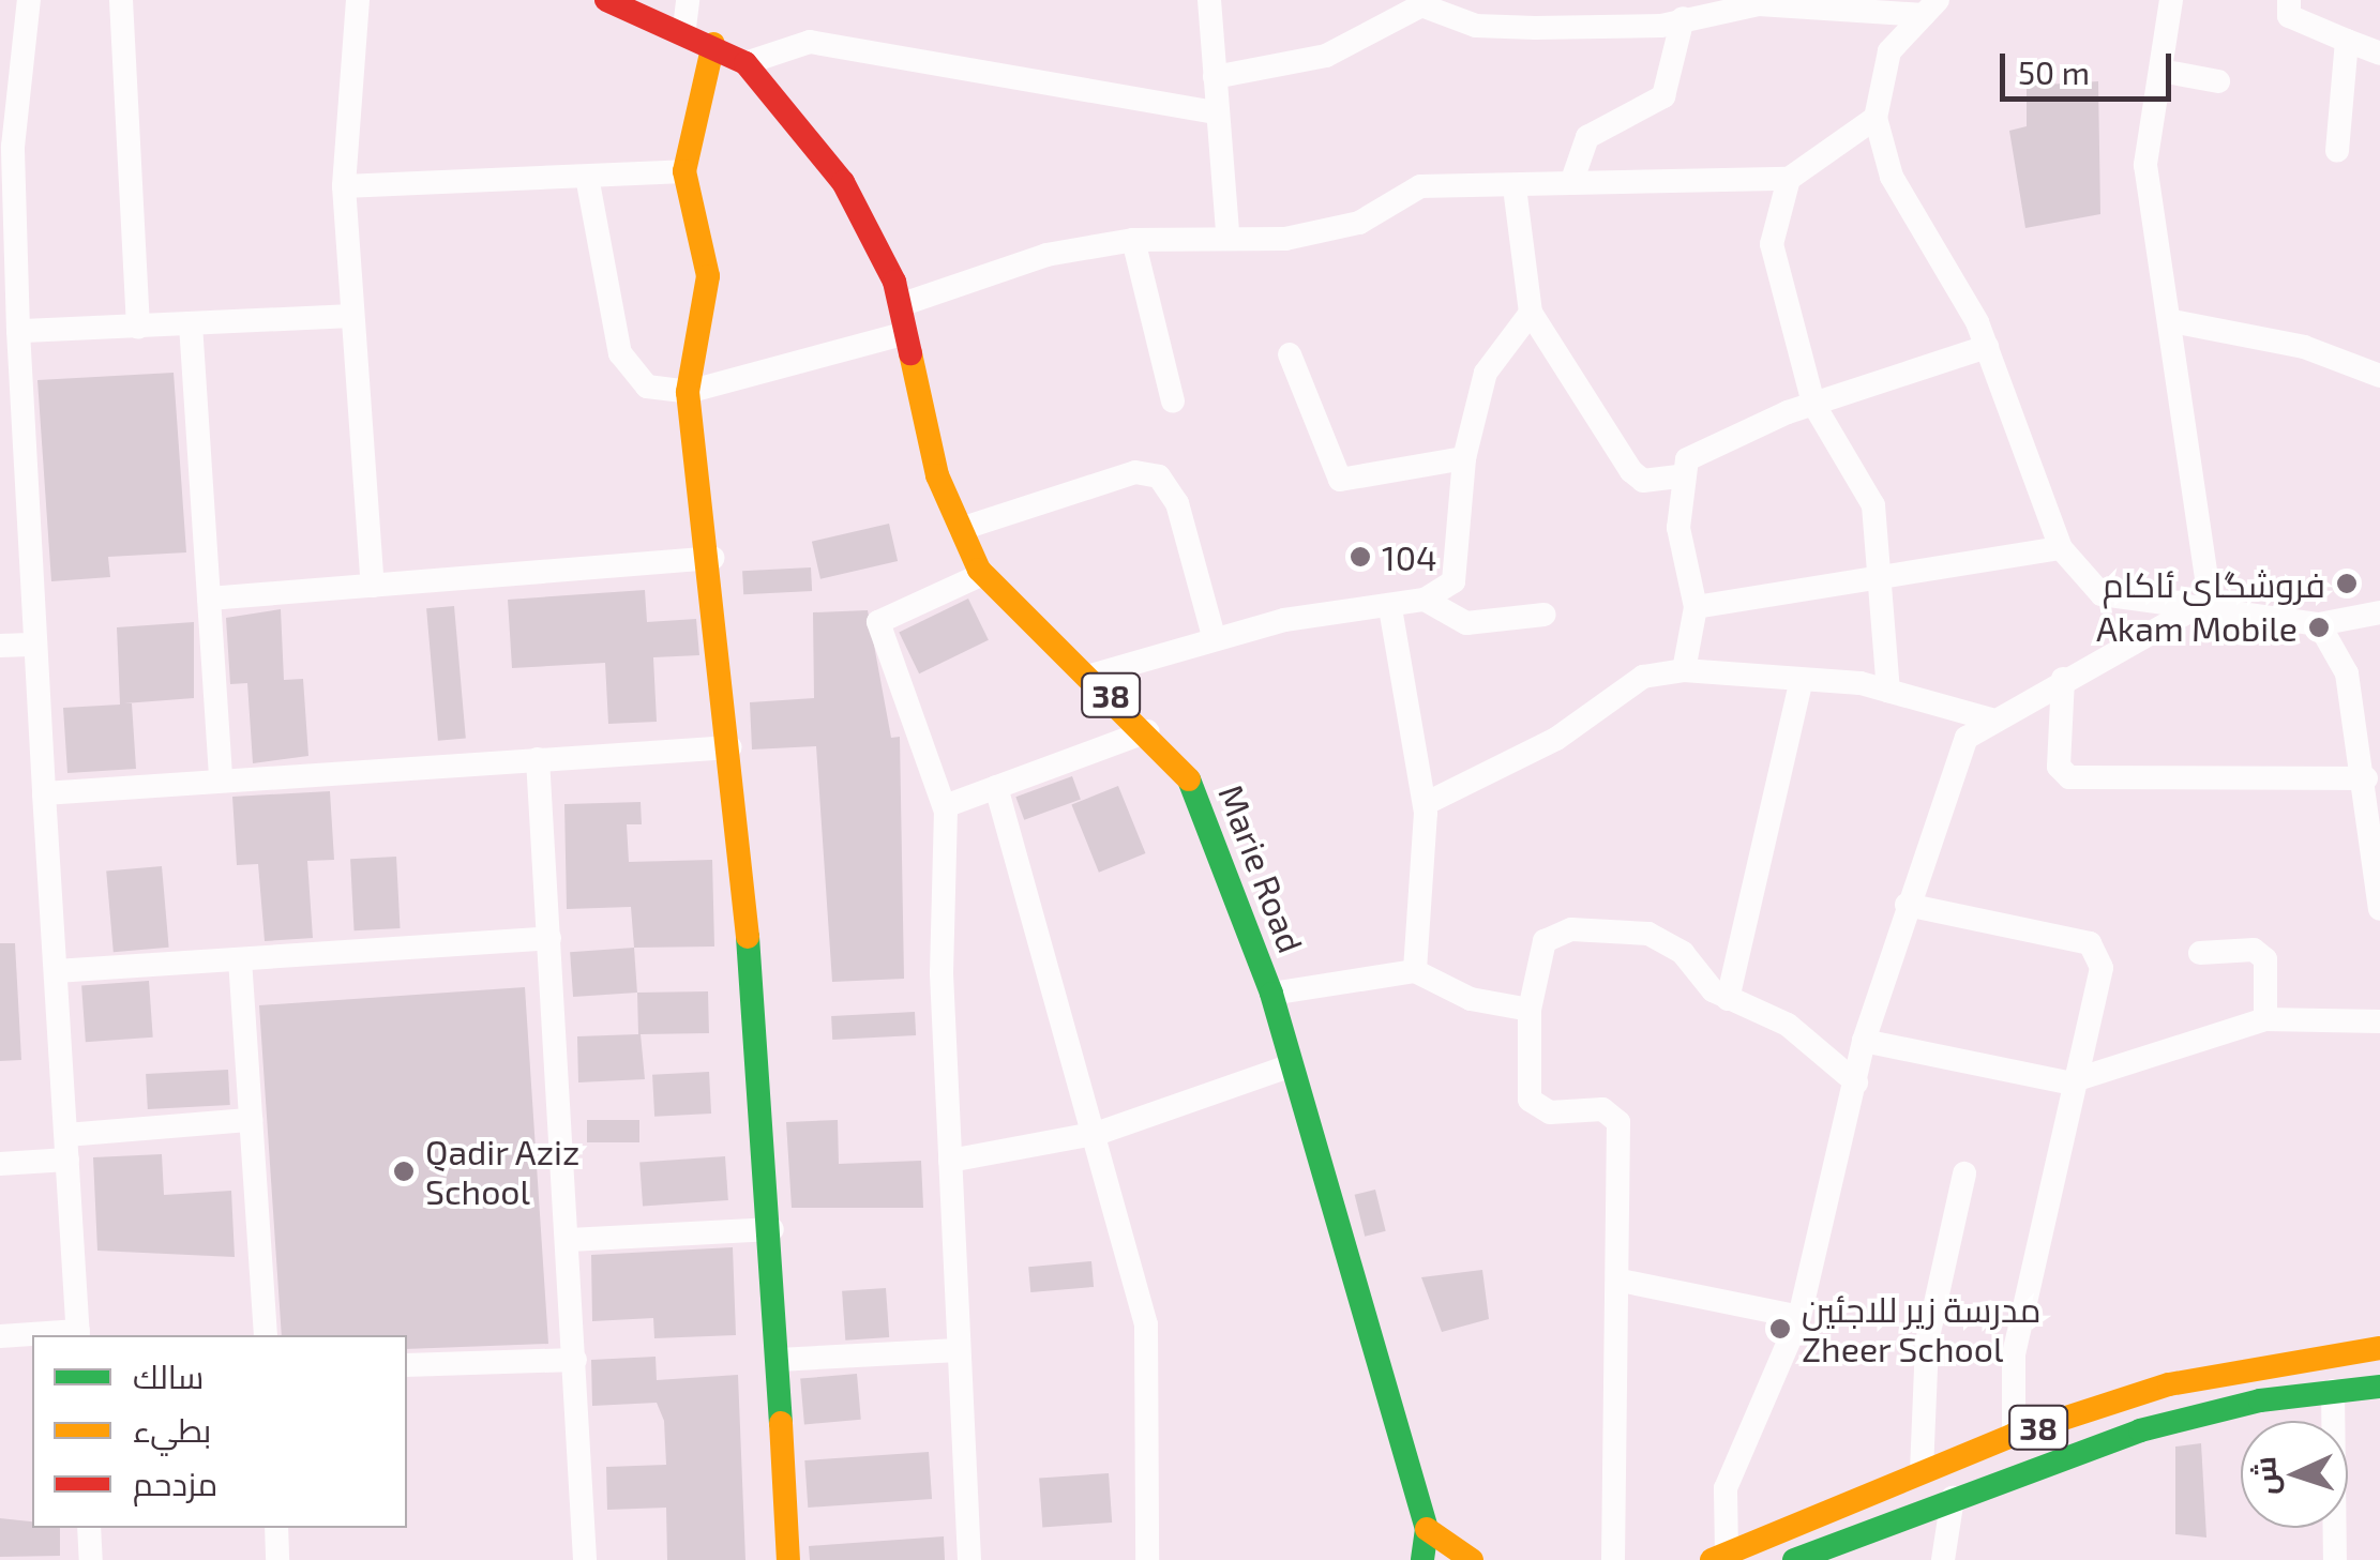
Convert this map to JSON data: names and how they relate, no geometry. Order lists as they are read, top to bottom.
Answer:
{
  "streets": {
    "main road": ["38", "Marie Road"]
  },
  "crossings": [
    ["38", "Marie Road"]
  ],
  "places": [
    "104",
    "فروشگای ئاکام",
    "Akam Mobile",
    "Qadir Aziz School",
    "مدرسة زير للاجئين Zheer School"
  ],
  "legend": ["سالك", "بطيء", "مزدحم"],
  "scale_bar": "50 m",
  "north": "left"
}
